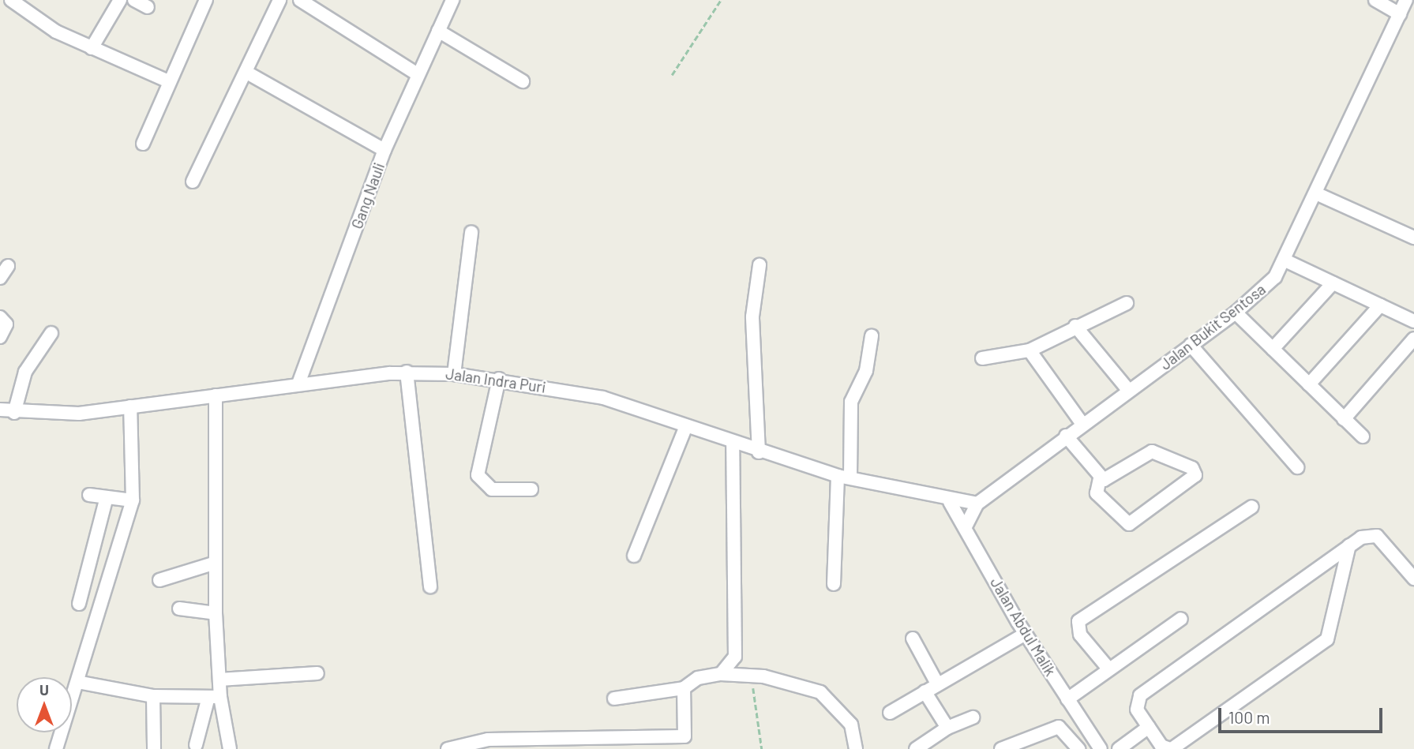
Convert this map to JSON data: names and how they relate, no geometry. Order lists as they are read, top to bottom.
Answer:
{
  "streets": {
    "street": [
      "Gang Nauli",
      "Jalan Bukit Sentosa",
      "Jalan Indra Puri",
      "Jalan Abdul Malik"
    ]
  },
  "crossings": [
    ["Gang Nauli", "Jalan Indra Puri"],
    ["Jalan Bukit Sentosa", "Jalan Indra Puri"],
    ["Jalan Bukit Sentosa", "Jalan Abdul Malik"],
    ["Jalan Indra Puri", "Jalan Abdul Malik"]
  ],
  "scale_bar": "100 m",
  "north": "top"
}
